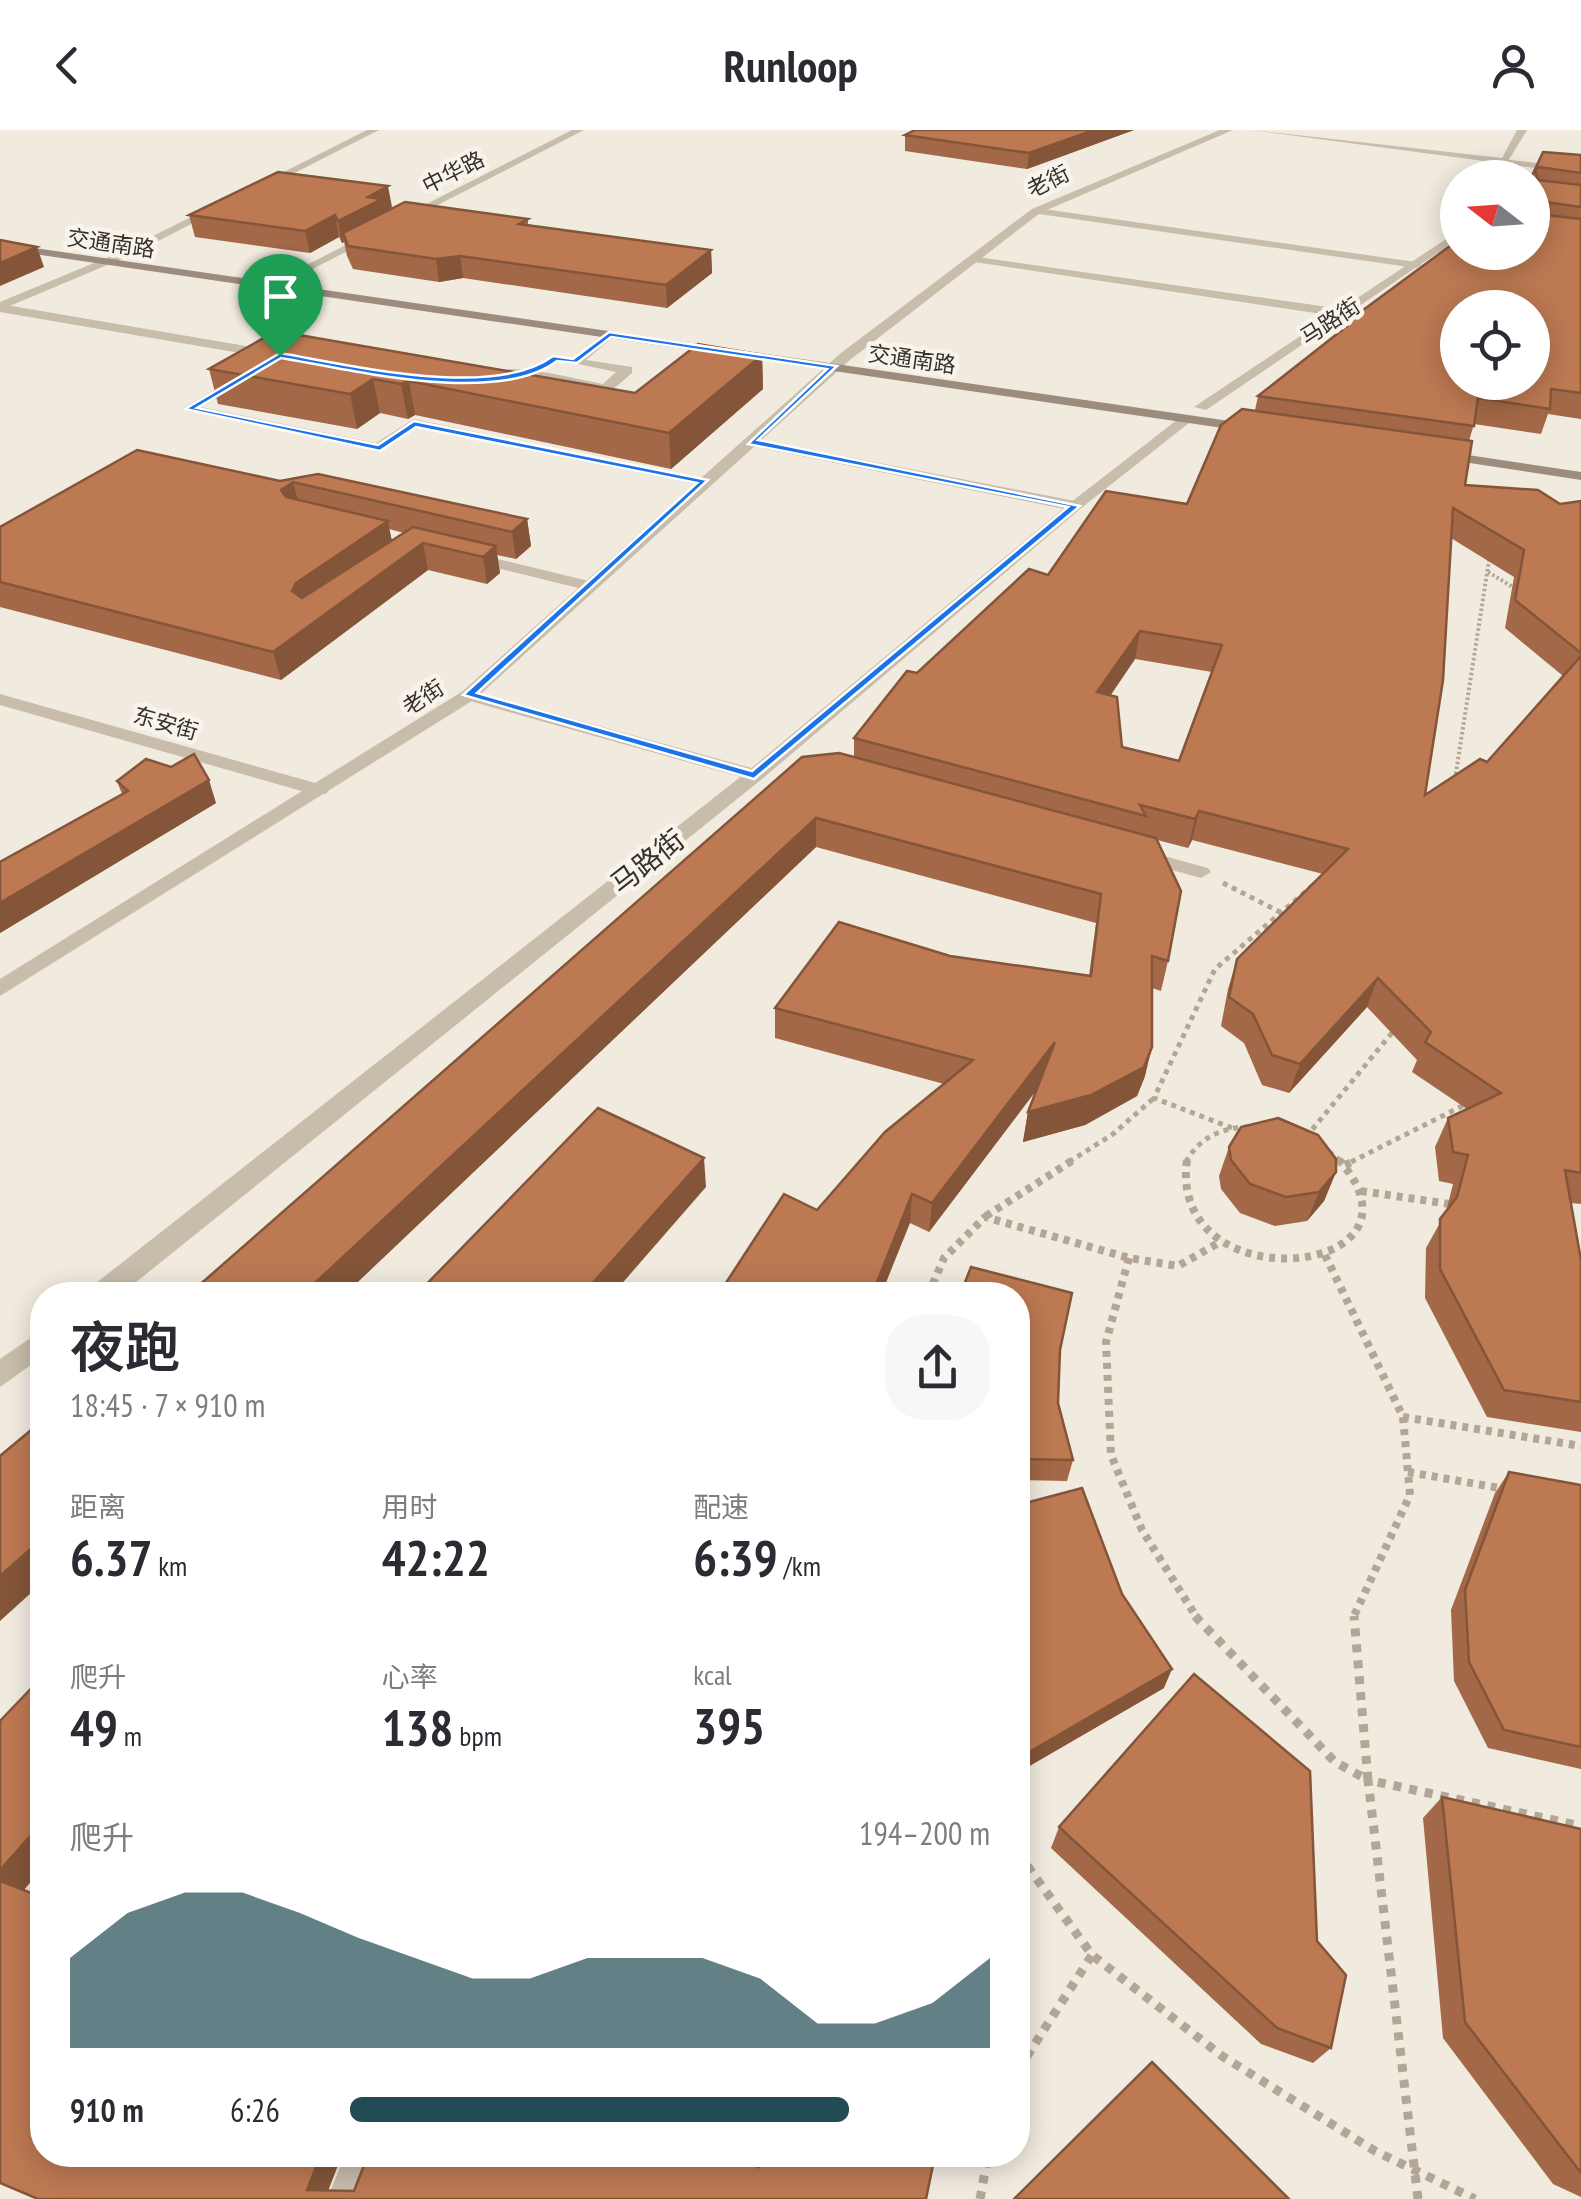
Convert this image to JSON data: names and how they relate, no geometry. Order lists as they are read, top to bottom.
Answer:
{
  "streets": {
    "main road": ["交通南路"],
    "street": [
      "中华路",
      "老街",
      "马路街",
      "东安街"
    ]
  },
  "crossings": [
    ["中华路", "交通南路"],
    ["老街", "交通南路"],
    ["老街", "东安街"],
    ["交通南路", "马路街"]
  ],
  "north": "left",
  "page": {
    "header": "Runloop",
    "heading": ["夜跑", "18:45 · 7 × 910 m"],
    "stats": [
      ["距离", "6.37 km"],
      ["用时", "42:22"],
      ["配速", "6:39 /km"],
      ["爬升", "49 m"],
      ["心率", "138 bpm"],
      ["kcal", "395"]
    ],
    "chart": ["爬升", "194–200 m"],
    "list": [
      {
        "name": "910 m",
        "note": "6:26"
      }
    ]
  }
}
